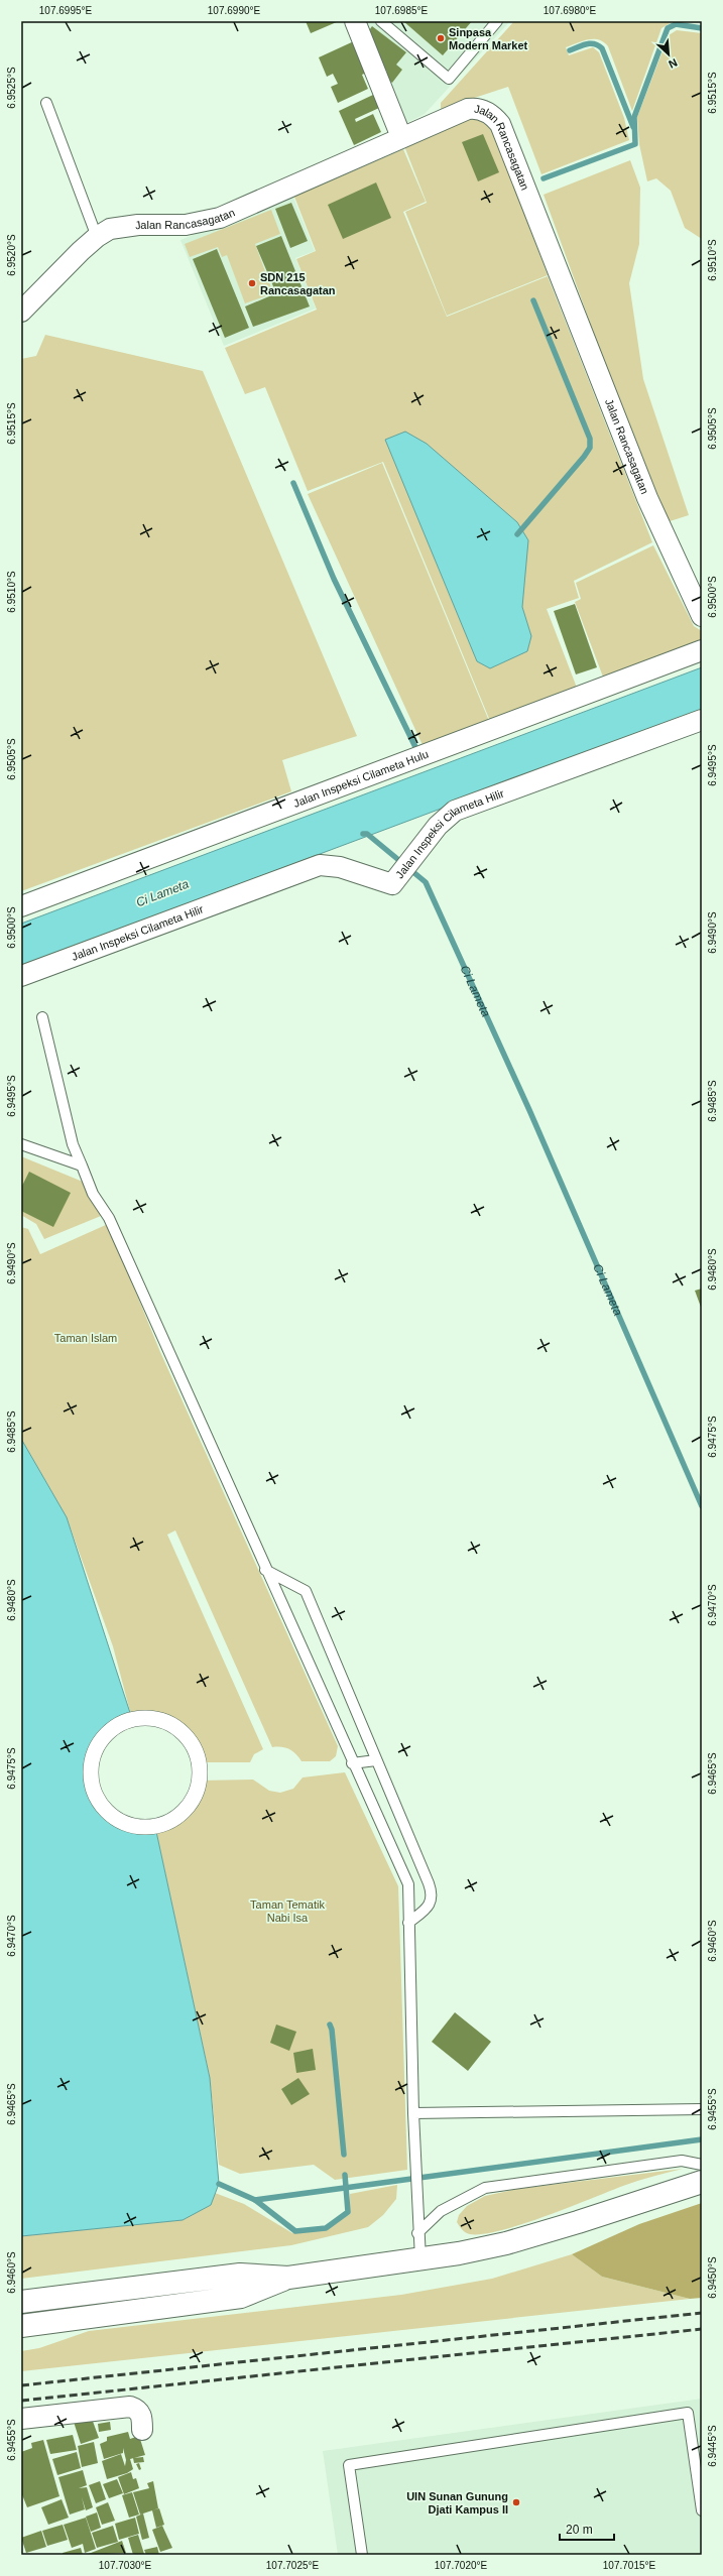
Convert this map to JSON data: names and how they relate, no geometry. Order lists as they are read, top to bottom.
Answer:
{
  "streets": {
    "street": ["Jalan Rancasagatan", "Jalan Inspeksi Cilameta Hulu", "Jalan Inspeksi Cilameta Hilir"]
  },
  "water": ["Ci Lameta"],
  "parks": ["Taman Islam", "Taman Tematik Nabi Isa"],
  "places": ["Sinpasa Modern Market", "SDN 215 Rancasagatan", "UIN Sunan Gunung Djati Kampus II"],
  "scale_bar": "20 m",
  "north": "bottom right",
  "coordinates": [
    "107.6995°E",
    "107.6990°E",
    "107.6985°E",
    "107.6980°E",
    "6.9525°S",
    "6.9515°S",
    "6.9520°S",
    "6.9510°S",
    "6.9505°S",
    "6.9500°S",
    "6.9495°S",
    "6.9490°S",
    "6.9485°S",
    "6.9480°S",
    "6.9475°S",
    "6.9470°S",
    "6.9465°S",
    "6.9460°S",
    "6.9455°S",
    "6.9450°S",
    "6.9445°S",
    "107.7030°E",
    "107.7025°E",
    "107.7020°E",
    "107.7015°E"
  ]
}
